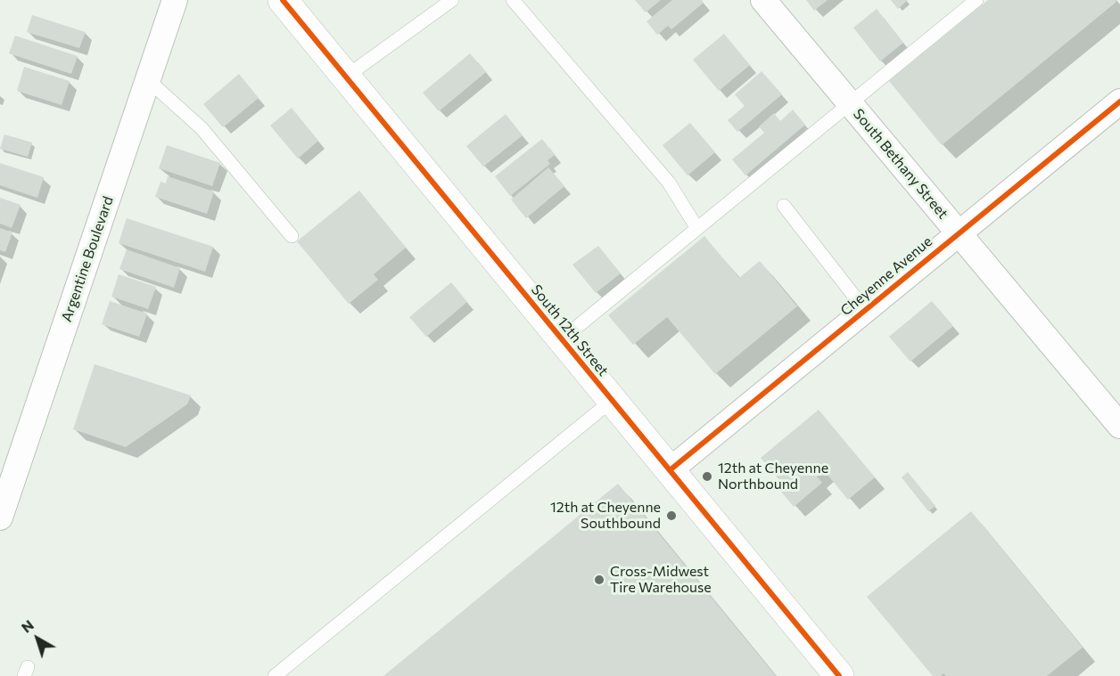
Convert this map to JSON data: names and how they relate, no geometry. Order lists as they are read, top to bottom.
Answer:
{
  "streets": {
    "street": [
      "South Bethany Street",
      "Argentine Boulevard",
      "Cheyenne Avenue",
      "South 12th Street"
    ]
  },
  "crossings": [
    ["South Bethany Street", "Cheyenne Avenue"],
    ["Cheyenne Avenue", "South 12th Street"]
  ],
  "places": ["12th at Cheyenne Northbound", "12th at Cheyenne Southbound", "Cross-Midwest Tire Warehouse"],
  "north": "top left"
}
